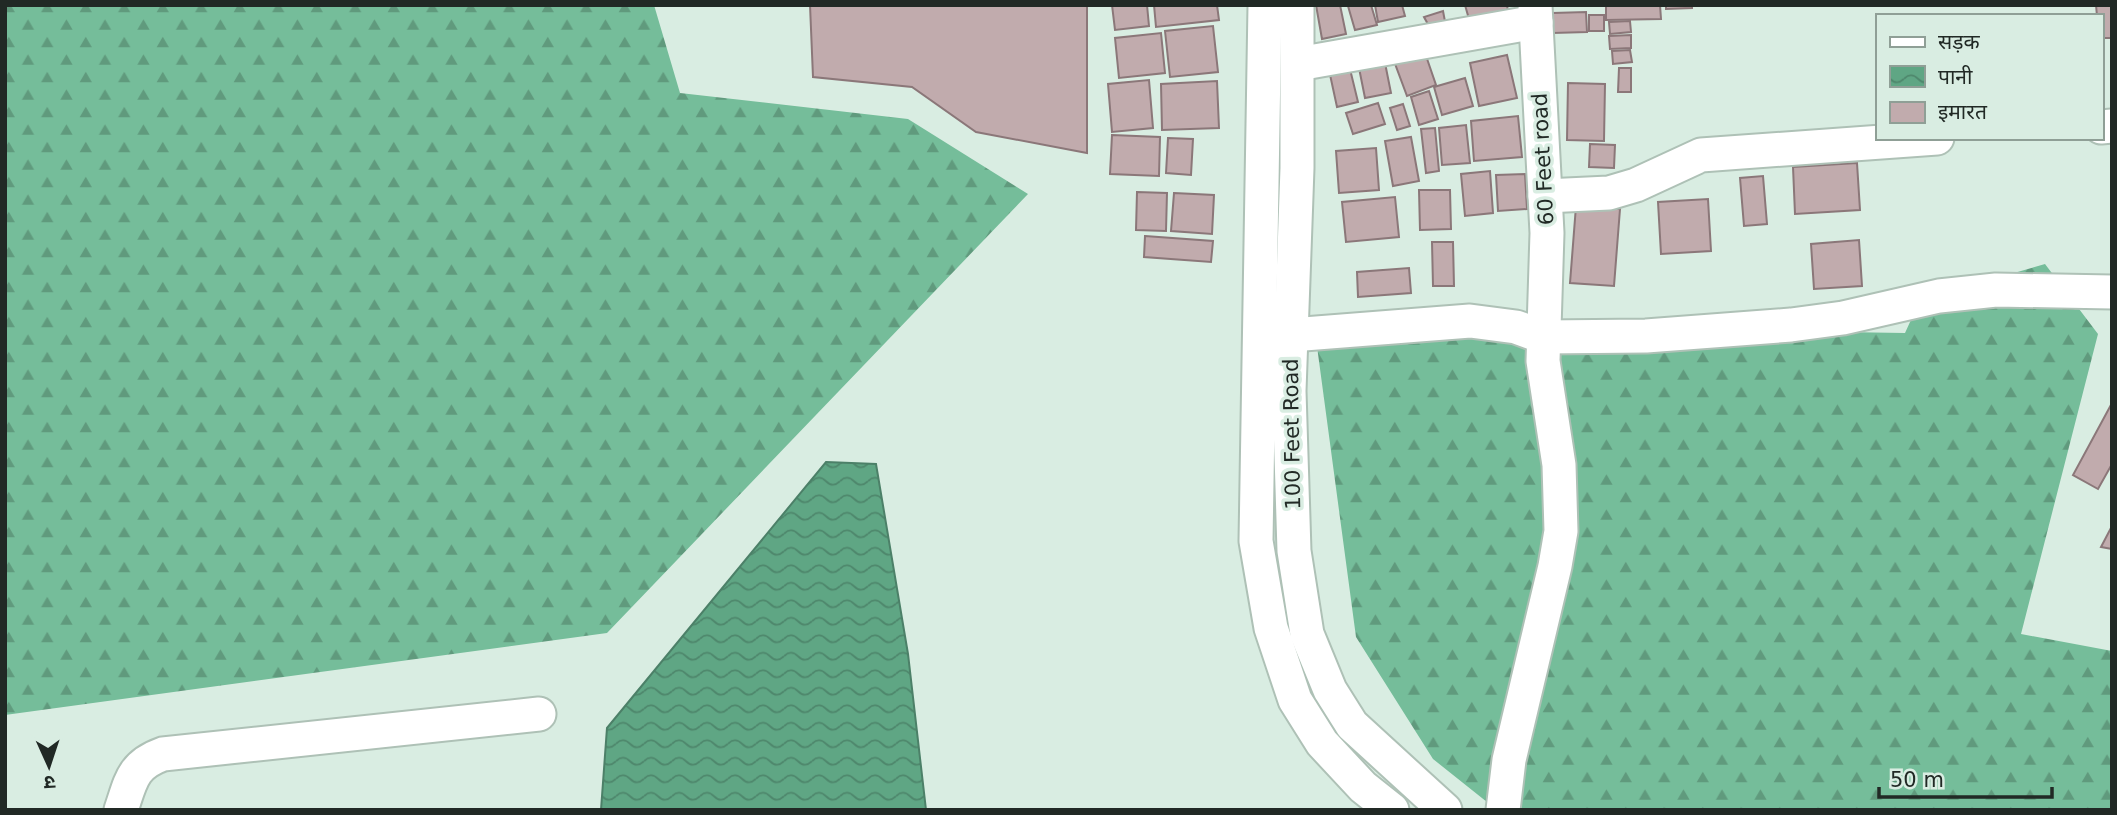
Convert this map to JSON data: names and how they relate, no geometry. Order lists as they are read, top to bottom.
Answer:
{
  "streets": {
    "street": ["60 Feet road", "100 Feet Road"]
  },
  "legend": ["सड़क", "पानी", "इमारत"],
  "scale_bar": "50 m",
  "north": "bottom"
}
